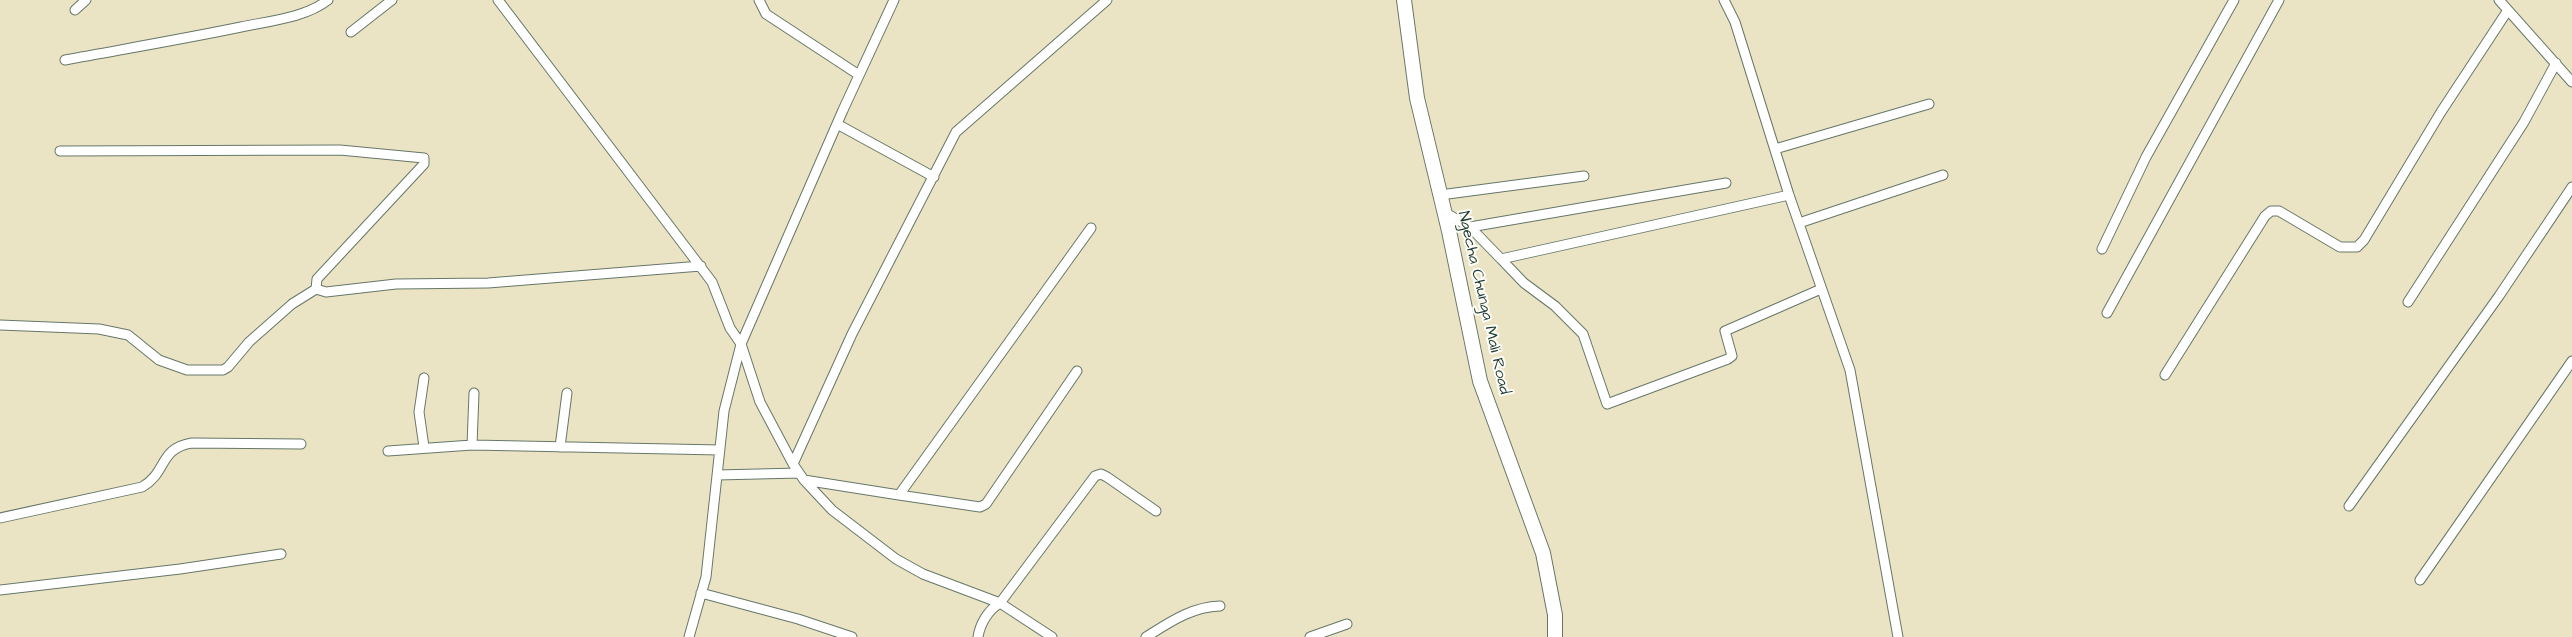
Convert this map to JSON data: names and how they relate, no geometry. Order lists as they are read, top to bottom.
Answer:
{
  "streets": {
    "main road": ["Ngecha Chunga Mali Road"]
  }
}
